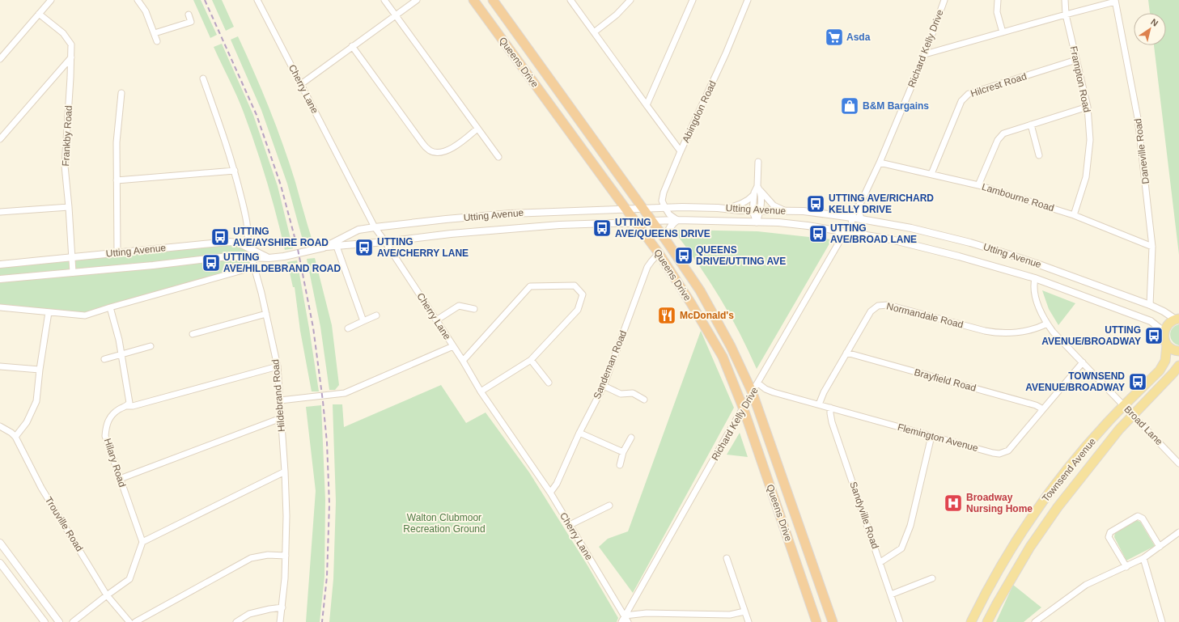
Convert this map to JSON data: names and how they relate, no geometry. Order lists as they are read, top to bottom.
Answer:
{
  "streets": {
    "highway": ["Queens Drive"],
    "main road": ["Townsend Avenue"],
    "street": [
      "Richard Kelly Drive",
      "Frampton Road",
      "Hilcrest Road",
      "Cherry Lane",
      "Abingdon Road",
      "Frankby Road",
      "Daneville Road",
      "Lambourne Road",
      "Utting Avenue",
      "Normandale Road",
      "Sandeman Road",
      "Brayfield Road",
      "Hildebrand Road",
      "Broad Lane",
      "Flemington Avenue",
      "Hilary Road",
      "Sandyville Road",
      "Trouville Road"
    ]
  },
  "crossings": [
    ["Richard Kelly Drive", "Queens Drive"],
    ["Richard Kelly Drive", "Cherry Lane"],
    ["Richard Kelly Drive", "Lambourne Road"],
    ["Richard Kelly Drive", "Utting Avenue"],
    ["Richard Kelly Drive", "Flemington Avenue"],
    ["Queens Drive", "Utting Avenue"],
    ["Queens Drive", "Sandeman Road"],
    ["Frampton Road", "Hilcrest Road"],
    ["Frampton Road", "Lambourne Road"],
    ["Hilcrest Road", "Lambourne Road"],
    ["Cherry Lane", "Utting Avenue"],
    ["Cherry Lane", "Sandeman Road"],
    ["Abingdon Road", "Utting Avenue"],
    ["Frankby Road", "Utting Avenue"],
    ["Daneville Road", "Lambourne Road"],
    ["Daneville Road", "Utting Avenue"],
    ["Utting Avenue", "Hildebrand Road"],
    ["Utting Avenue", "Broad Lane"],
    ["Normandale Road", "Brayfield Road"],
    ["Normandale Road", "Broad Lane"],
    ["Normandale Road", "Flemington Avenue"],
    ["Brayfield Road", "Flemington Avenue"],
    ["Broad Lane", "Flemington Avenue"],
    ["Broad Lane", "Townsend Avenue"],
    ["Flemington Avenue", "Sandyville Road"]
  ],
  "parks": ["Walton Clubmoor Recreation Ground"],
  "places": {
    "supermarket": ["Asda"],
    "shop": ["B&M Bargains"],
    "bus stop": [
      "UTTING AVE/RICHARD KELLY DRIVE",
      "UTTING AVE/QUEENS DRIVE",
      "UTTING AVE/BROAD LANE",
      "UTTING AVE/AYSHIRE ROAD",
      "UTTING AVE/CHERRY LANE",
      "QUEENS DRIVE/UTTING AVE",
      "UTTING AVE/HILDEBRAND ROAD",
      "UTTING AVENUE/BROADWAY",
      "TOWNSEND AVENUE/BROADWAY"
    ],
    "restaurant": ["McDonald's"],
    "hospital": ["Broadway Nursing Home"]
  },
  "north": "top right"
}
